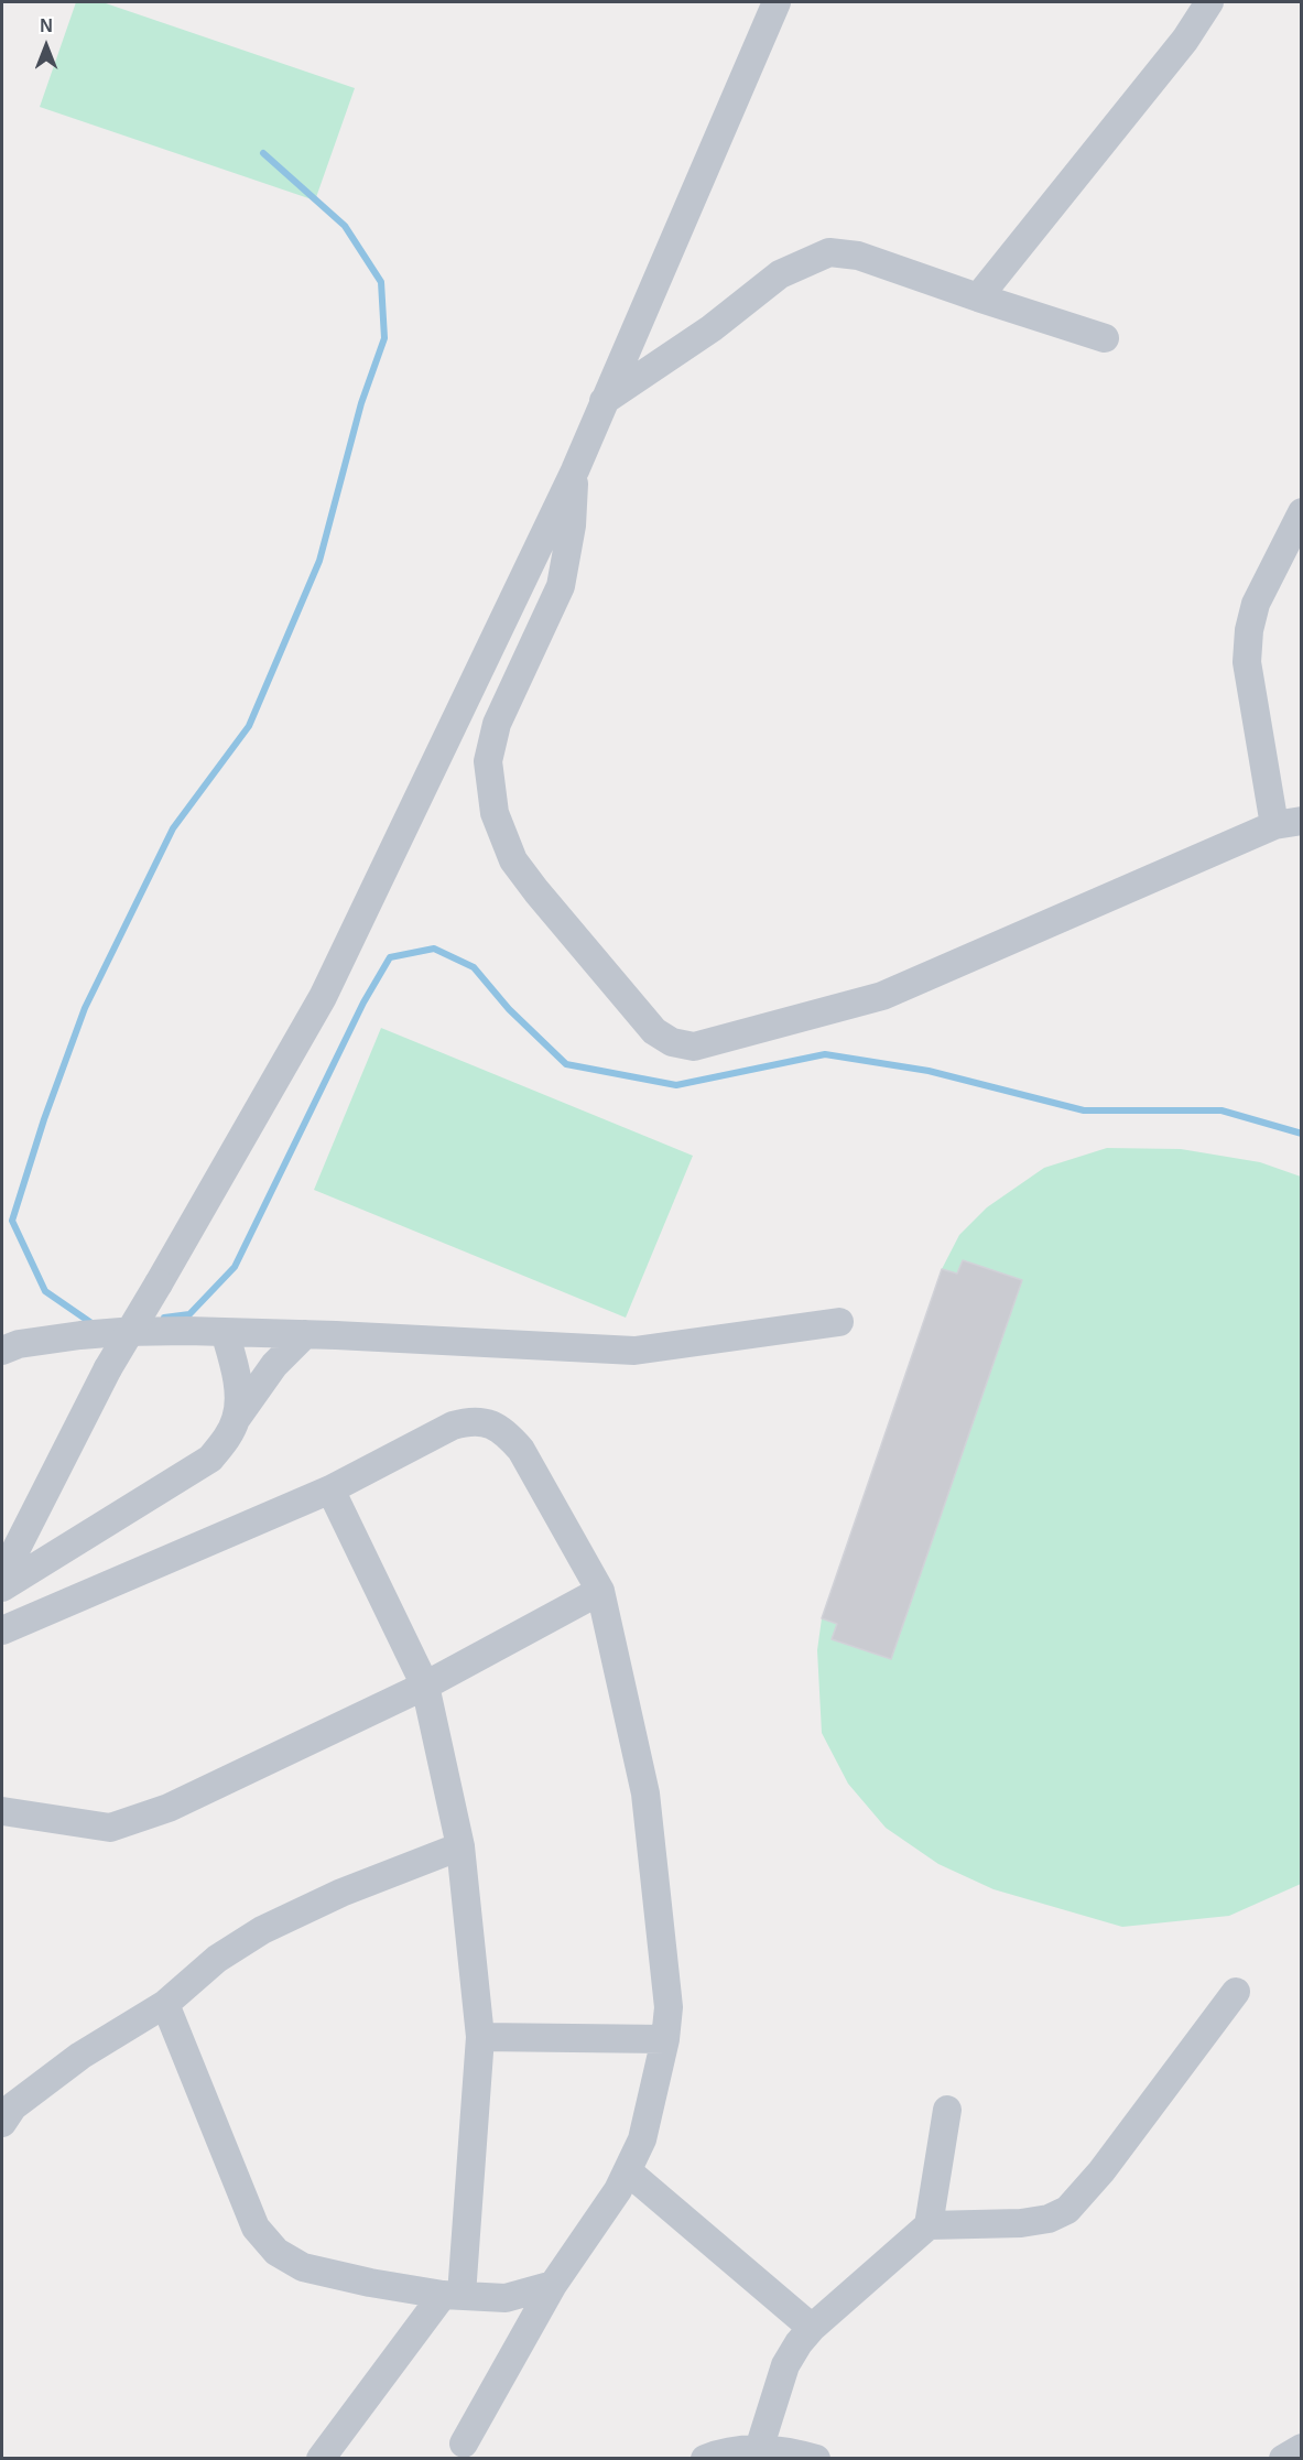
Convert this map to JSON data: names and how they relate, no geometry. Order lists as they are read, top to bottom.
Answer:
{
  "north": "top"
}
